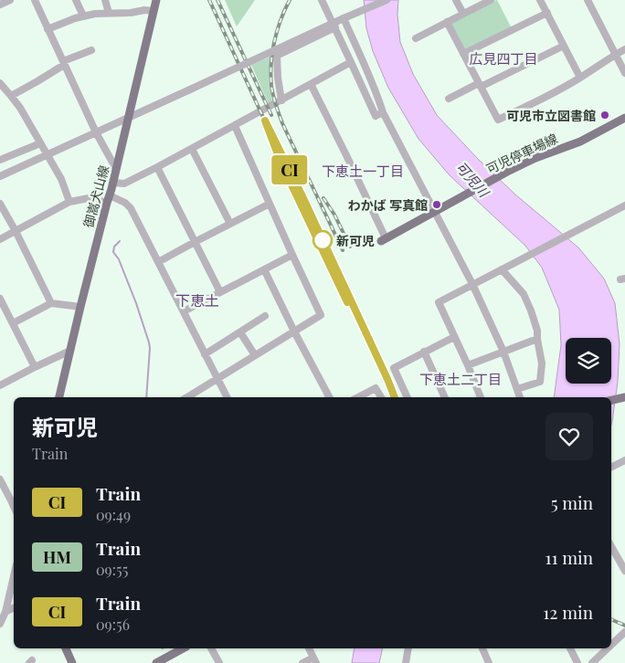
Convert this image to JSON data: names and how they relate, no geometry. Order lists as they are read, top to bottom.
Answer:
{
  "streets": {
    "main road": ["可児停車場線", "御嵩犬山線"]
  },
  "districts": [
    "広見四丁目",
    "下恵土一丁目",
    "下恵土",
    "下恵土二丁目"
  ],
  "water": ["可児川"],
  "places": ["可児市立図書館", "わかば 写真館", "新可児"],
  "page": {
    "on_map": "CI",
    "heading": ["新可児", "Train"],
    "list": [
      {
        "mark": "CI",
        "name": "Train",
        "note": "09:49",
        "value": "5 min"
      },
      {
        "mark": "HM",
        "name": "Train",
        "note": "09:55",
        "value": "11 min"
      },
      {
        "mark": "CI",
        "name": "Train",
        "note": "09:56",
        "value": "12 min"
      }
    ]
  }
}
